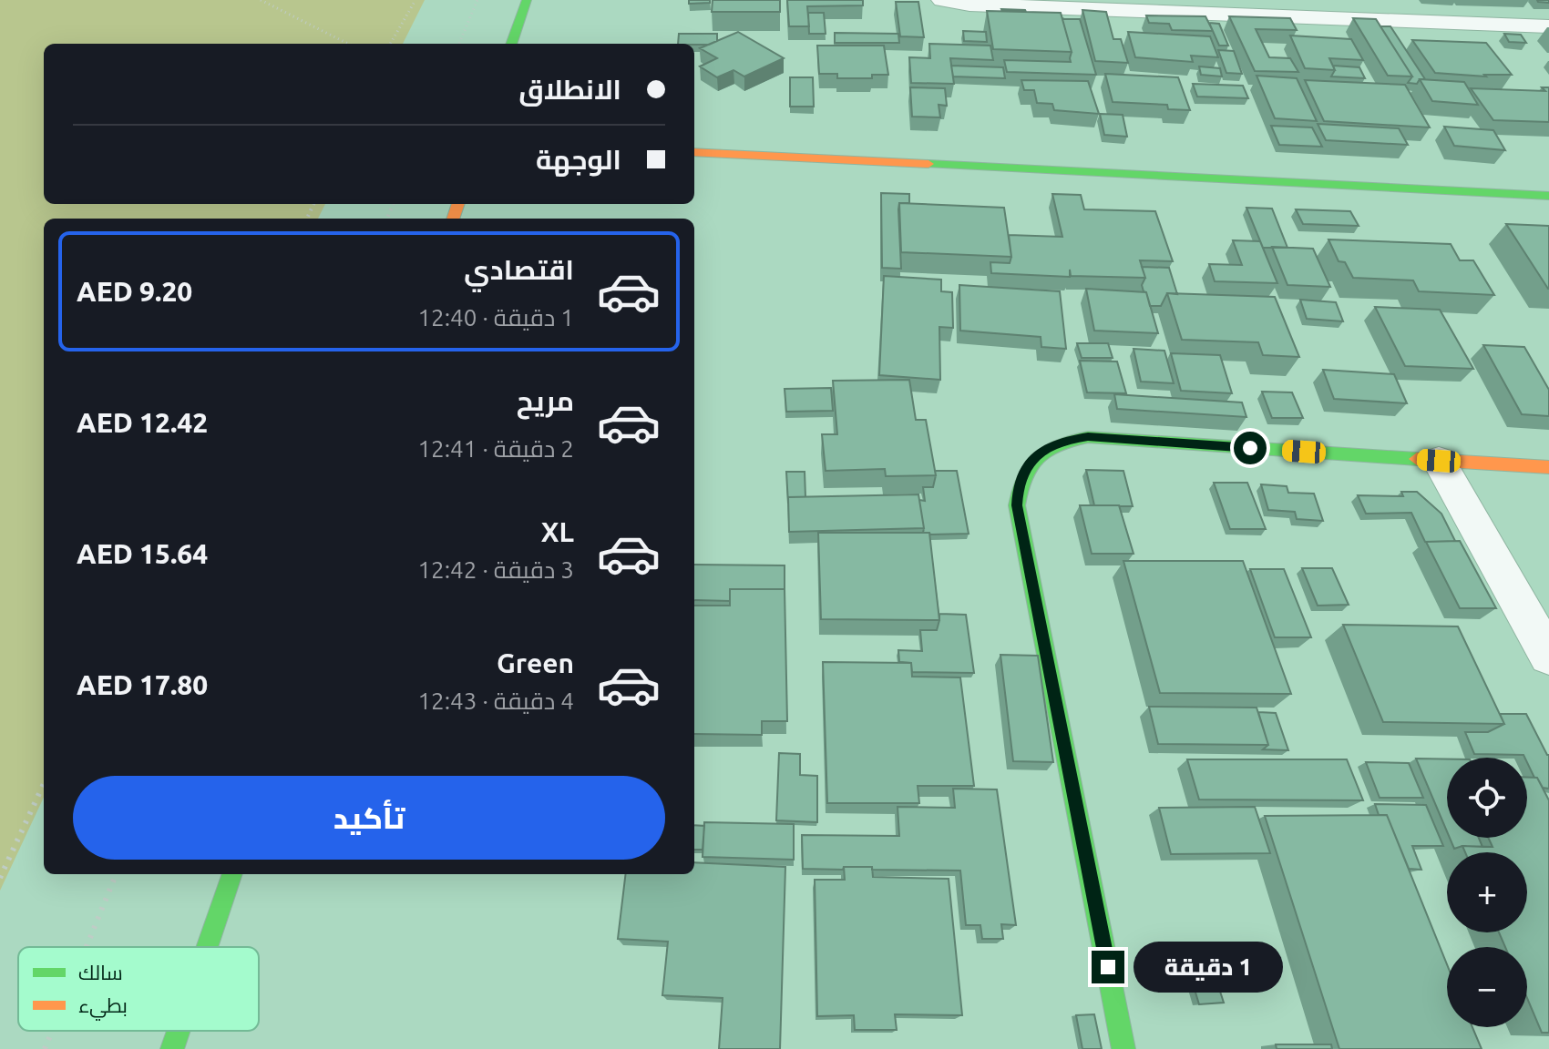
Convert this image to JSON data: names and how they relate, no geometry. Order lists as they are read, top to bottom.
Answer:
{
  "legend": ["سالك", "بطيء"],
  "page": {
    "banner": ["الانطلاق", "الوجهة"],
    "list": [
      {
        "name": "اقتصادي",
        "note": "1 دقيقة · 12:40",
        "value": "AED 9.20"
      },
      {
        "name": "مريح",
        "note": "2 دقيقة · 12:41",
        "value": "AED 12.42"
      },
      {
        "name": "XL",
        "note": "3 دقيقة · 12:42",
        "value": "AED 15.64"
      },
      {
        "name": "Green",
        "note": "4 دقيقة · 12:43",
        "value": "AED 17.80"
      }
    ],
    "map_buttons": ["+", "−"],
    "buttons": "تأكيد",
    "bubble": "1 دقيقة"
  }
}
